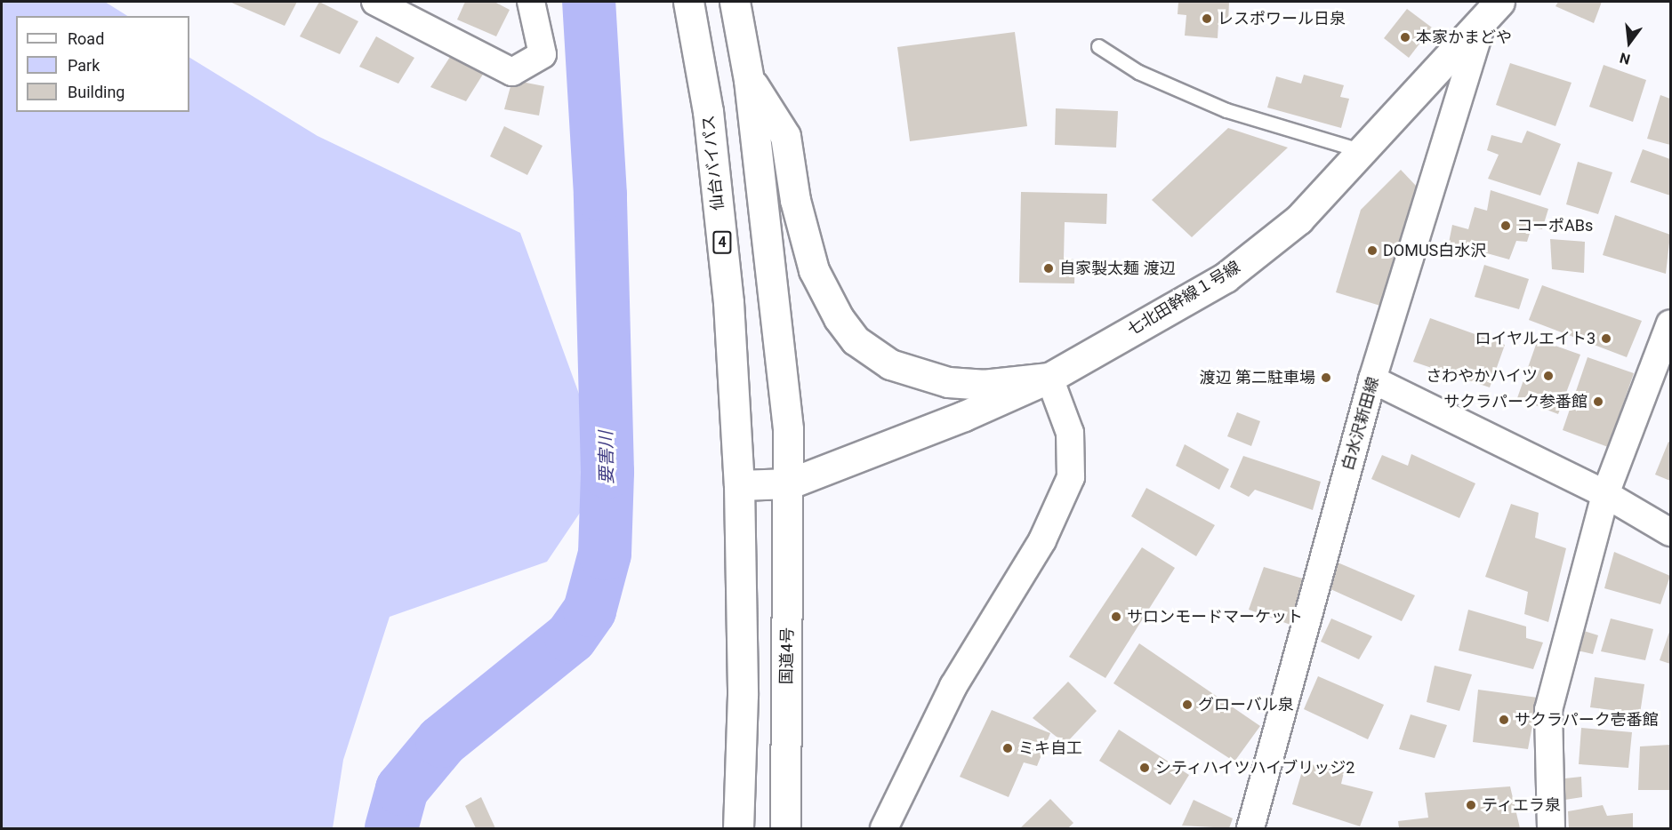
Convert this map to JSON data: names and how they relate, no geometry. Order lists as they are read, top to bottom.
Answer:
{
  "streets": {
    "main road": [
      "仙台バイパス",
      "4",
      "七北田幹線１号線",
      "国道4号"
    ],
    "street": ["白水沢新田線"]
  },
  "crossings": [
    ["仙台バイパス", "4"],
    ["仙台バイパス", "七北田幹線１号線"],
    ["4", "七北田幹線１号線"],
    ["七北田幹線１号線", "白水沢新田線"],
    ["七北田幹線１号線", "国道4号"]
  ],
  "water": ["要害川"],
  "places": [
    "レスポワール日泉",
    "本家かまどや",
    "コーポABs",
    "DOMUS白水沢",
    "自家製太麺 渡辺",
    "ロイヤルエイト3",
    "さわやかハイツ",
    "渡辺 第二駐車場",
    "サクラパーク参番館",
    "サロンモードマーケット",
    "グローバル泉",
    "サクラパーク壱番館",
    "ミキ自工",
    "シティハイツハイブリッジ2",
    "ティエラ泉"
  ],
  "legend": ["Road", "Park", "Building"],
  "north": "bottom"
}
